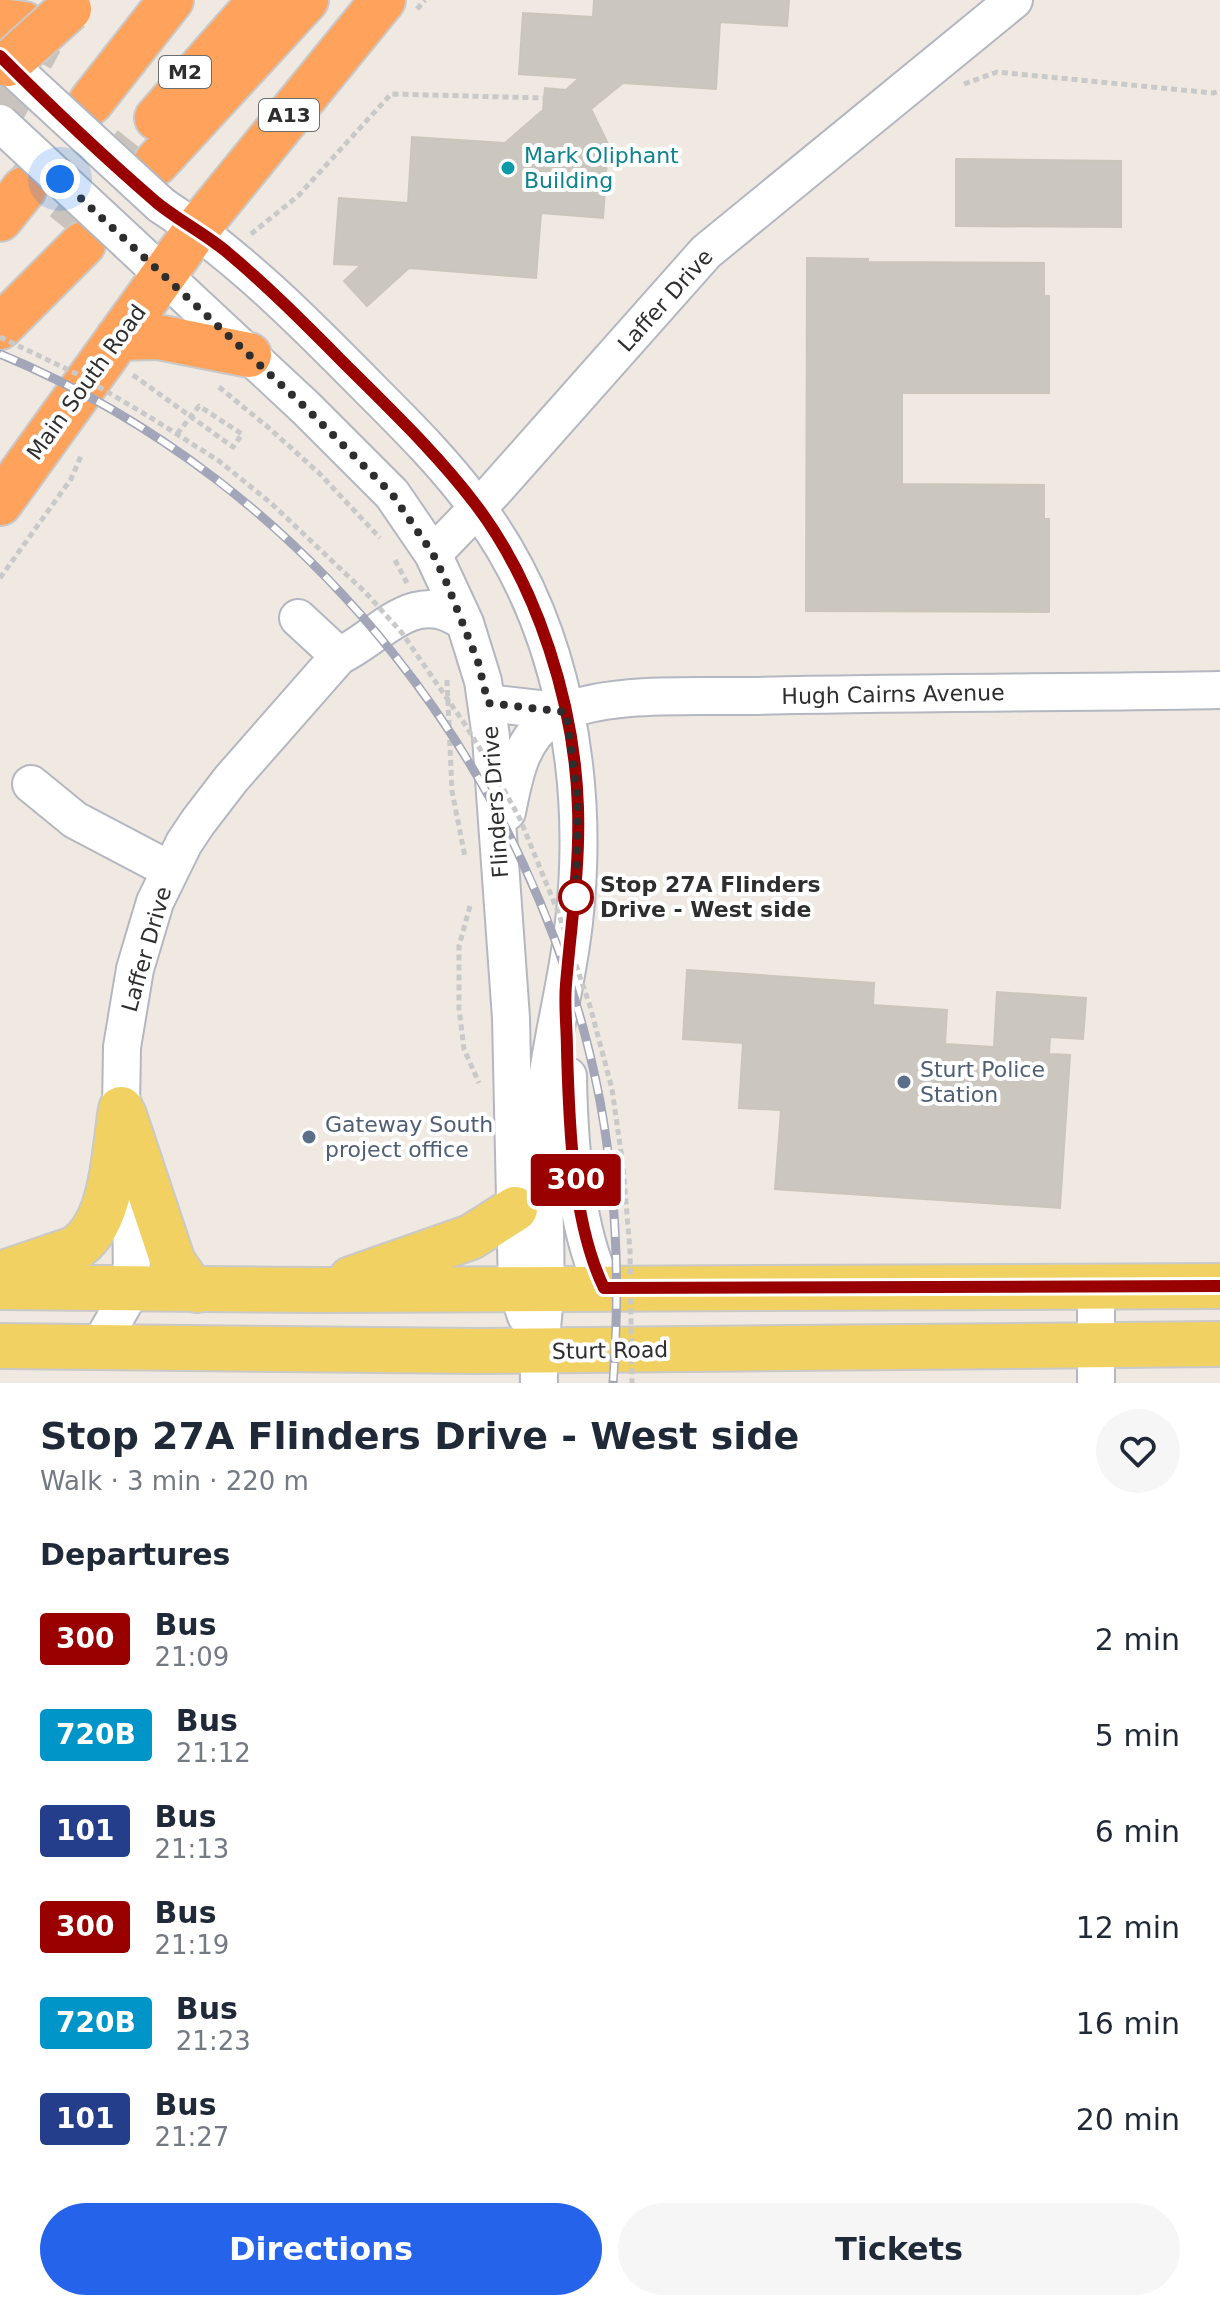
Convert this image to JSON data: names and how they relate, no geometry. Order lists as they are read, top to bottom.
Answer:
{
  "streets": {
    "highway": ["M2", "A13", "Main South Road"],
    "main road": ["Sturt Road"],
    "street": ["Laffer Drive", "Hugh Cairns Avenue", "Flinders Drive"]
  },
  "crossings": [
    ["Laffer Drive", "Flinders Drive"],
    ["Main South Road", "Flinders Drive"]
  ],
  "places": [
    "Mark Oliphant Building",
    "Stop 27A Flinders Drive - West side",
    "Sturt Police Station",
    "Gateway South project office"
  ],
  "lines": ["bus line 300"],
  "page": {
    "on_map": "300",
    "heading": [
      ["Stop 27A Flinders Drive - West side", "Walk · 3 min · 220 m"],
      "Departures"
    ],
    "list": [
      {
        "mark": "300",
        "name": "Bus",
        "note": "21:09",
        "value": "2 min"
      },
      {
        "mark": "720B",
        "name": "Bus",
        "note": "21:12",
        "value": "5 min"
      },
      {
        "mark": "101",
        "name": "Bus",
        "note": "21:13",
        "value": "6 min"
      },
      {
        "mark": "300",
        "name": "Bus",
        "note": "21:19",
        "value": "12 min"
      },
      {
        "mark": "720B",
        "name": "Bus",
        "note": "21:23",
        "value": "16 min"
      },
      {
        "mark": "101",
        "name": "Bus",
        "note": "21:27",
        "value": "20 min"
      }
    ],
    "buttons": ["Directions", "Tickets"]
  }
}
